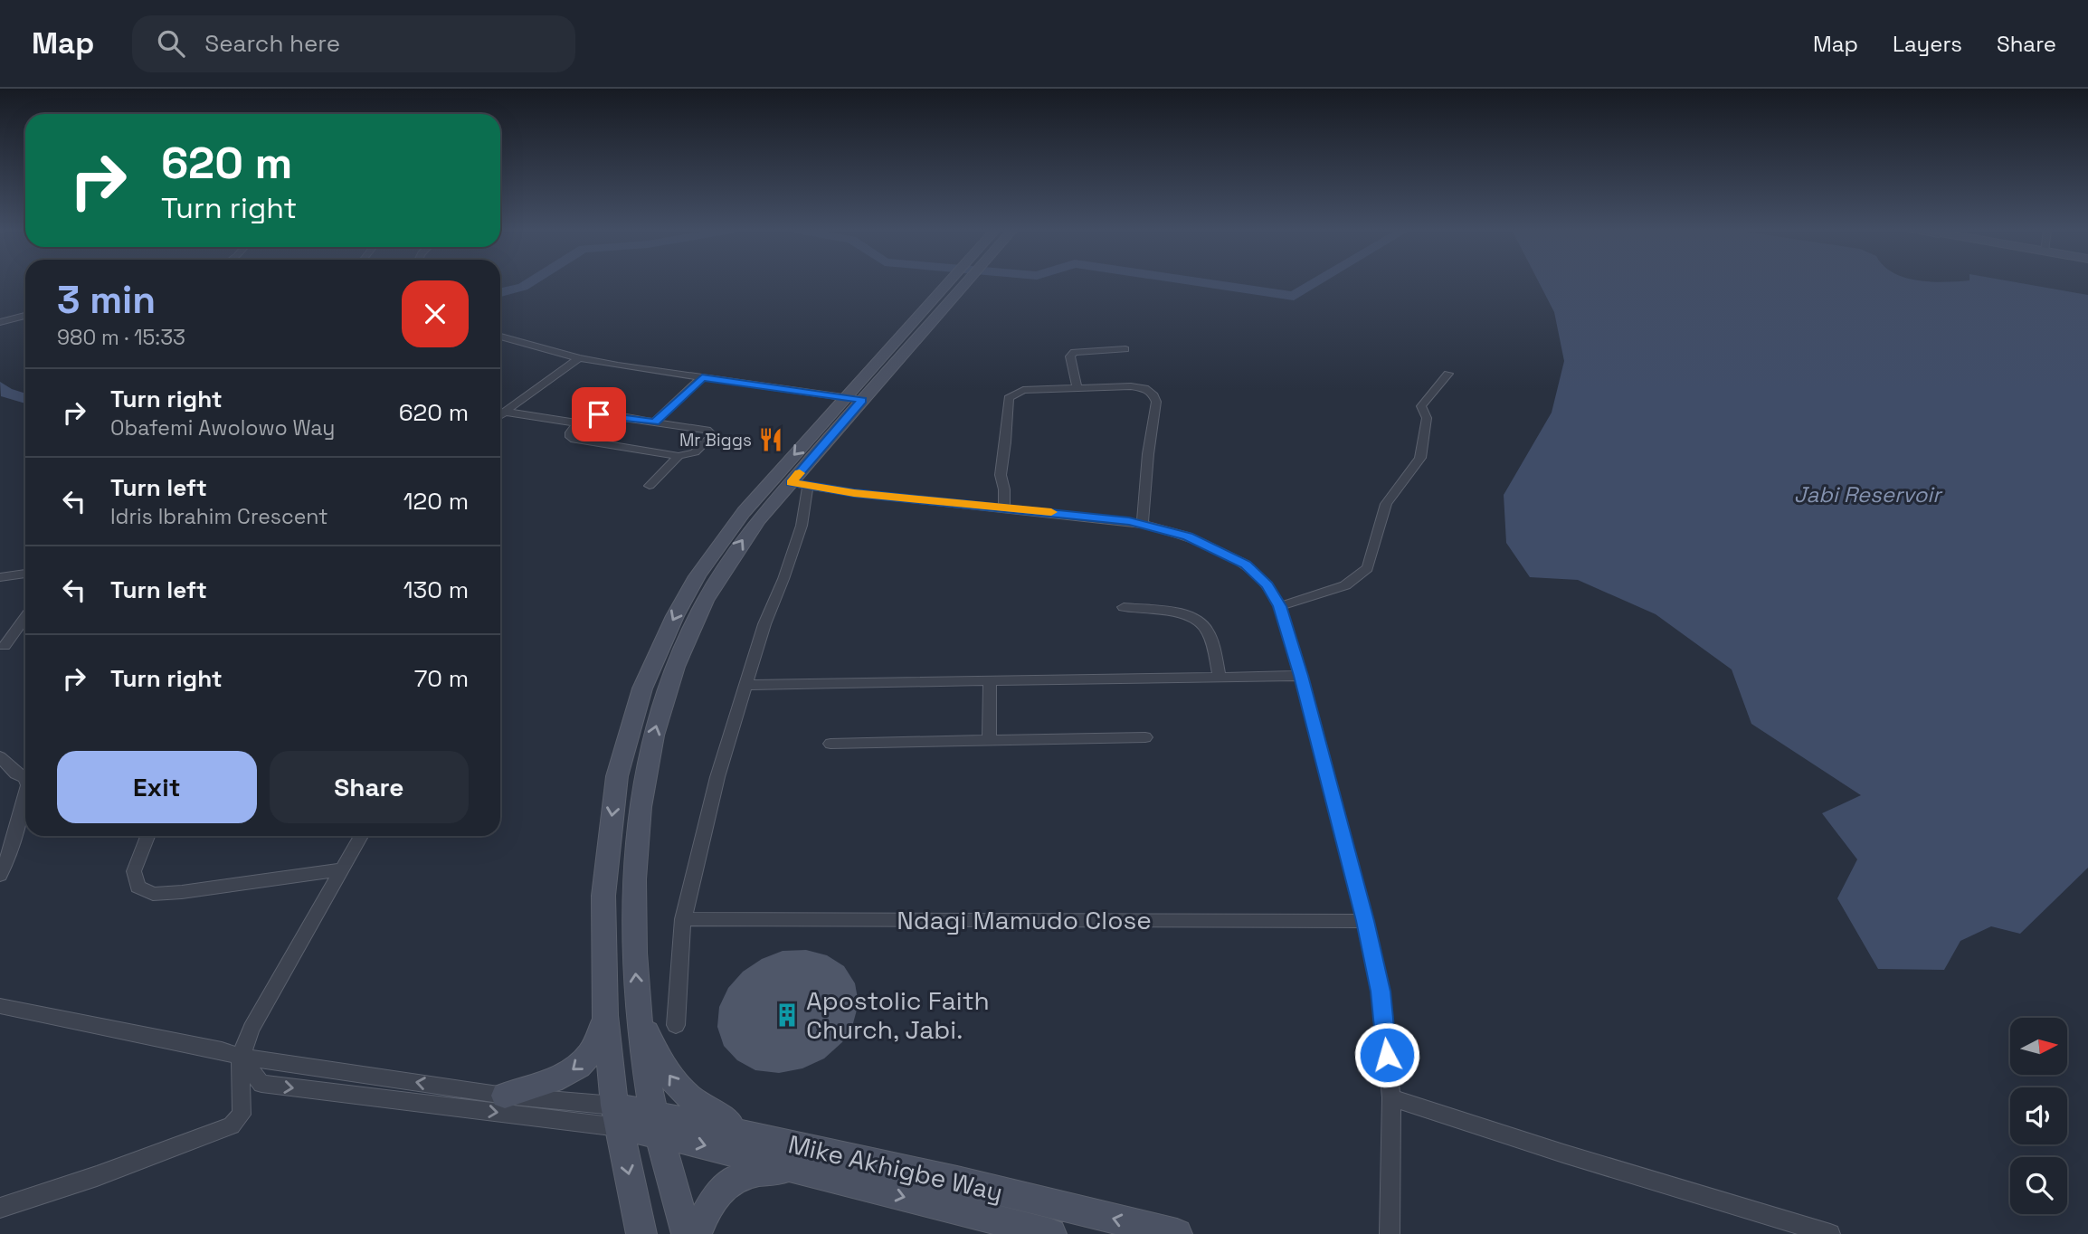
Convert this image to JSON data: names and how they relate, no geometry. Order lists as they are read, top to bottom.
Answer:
{
  "streets": {
    "main road": ["Mike Akhigbe Way"],
    "street": ["Ndagi Mamudo Close"]
  },
  "water": ["Jabi Reservoir"],
  "places": {
    "restaurant": ["Mr Biggs"],
    "building": ["Apostolic Faith Church, Jabi."]
  },
  "north": "right",
  "page": {
    "header": "Map",
    "search": "Search here",
    "nav": ["Map", "Layers", "Share"],
    "turn": ["620 m", "Turn right"],
    "heading": ["3 min", "980 m · 15:33"],
    "list": [
      {
        "name": "Turn right",
        "note": "Obafemi Awolowo Way",
        "value": "620 m"
      },
      {
        "name": "Turn left",
        "note": "Idris Ibrahim Crescent",
        "value": "120 m"
      },
      {
        "name": "Turn left",
        "value": "130 m"
      },
      {
        "name": "Turn right",
        "value": "70 m"
      }
    ],
    "buttons": ["Exit", "Share"]
  }
}
